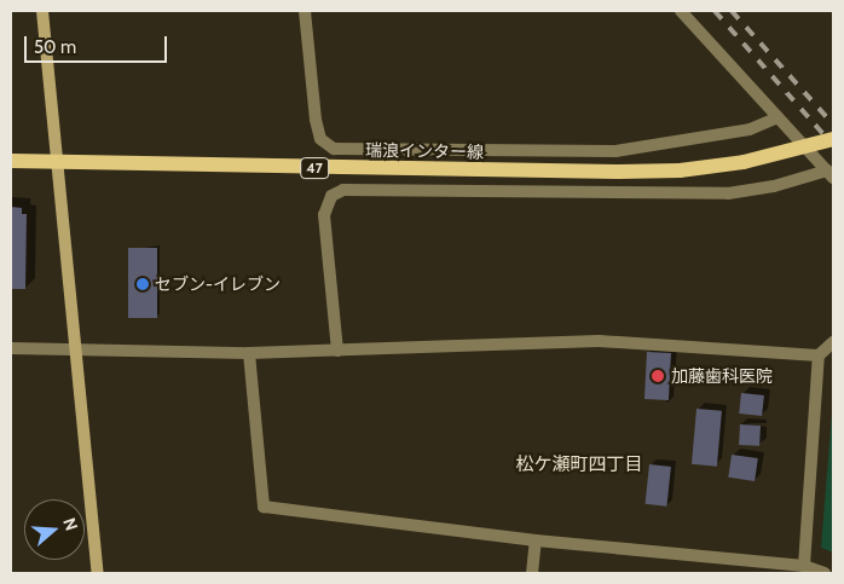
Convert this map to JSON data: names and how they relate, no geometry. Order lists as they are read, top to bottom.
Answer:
{
  "streets": {
    "main road": ["瑞浪インター線", "47"]
  },
  "districts": ["松ケ瀬町四丁目"],
  "places": ["セブン-イレブン", "加藤歯科医院"],
  "scale_bar": "50 m",
  "north": "right"
}
